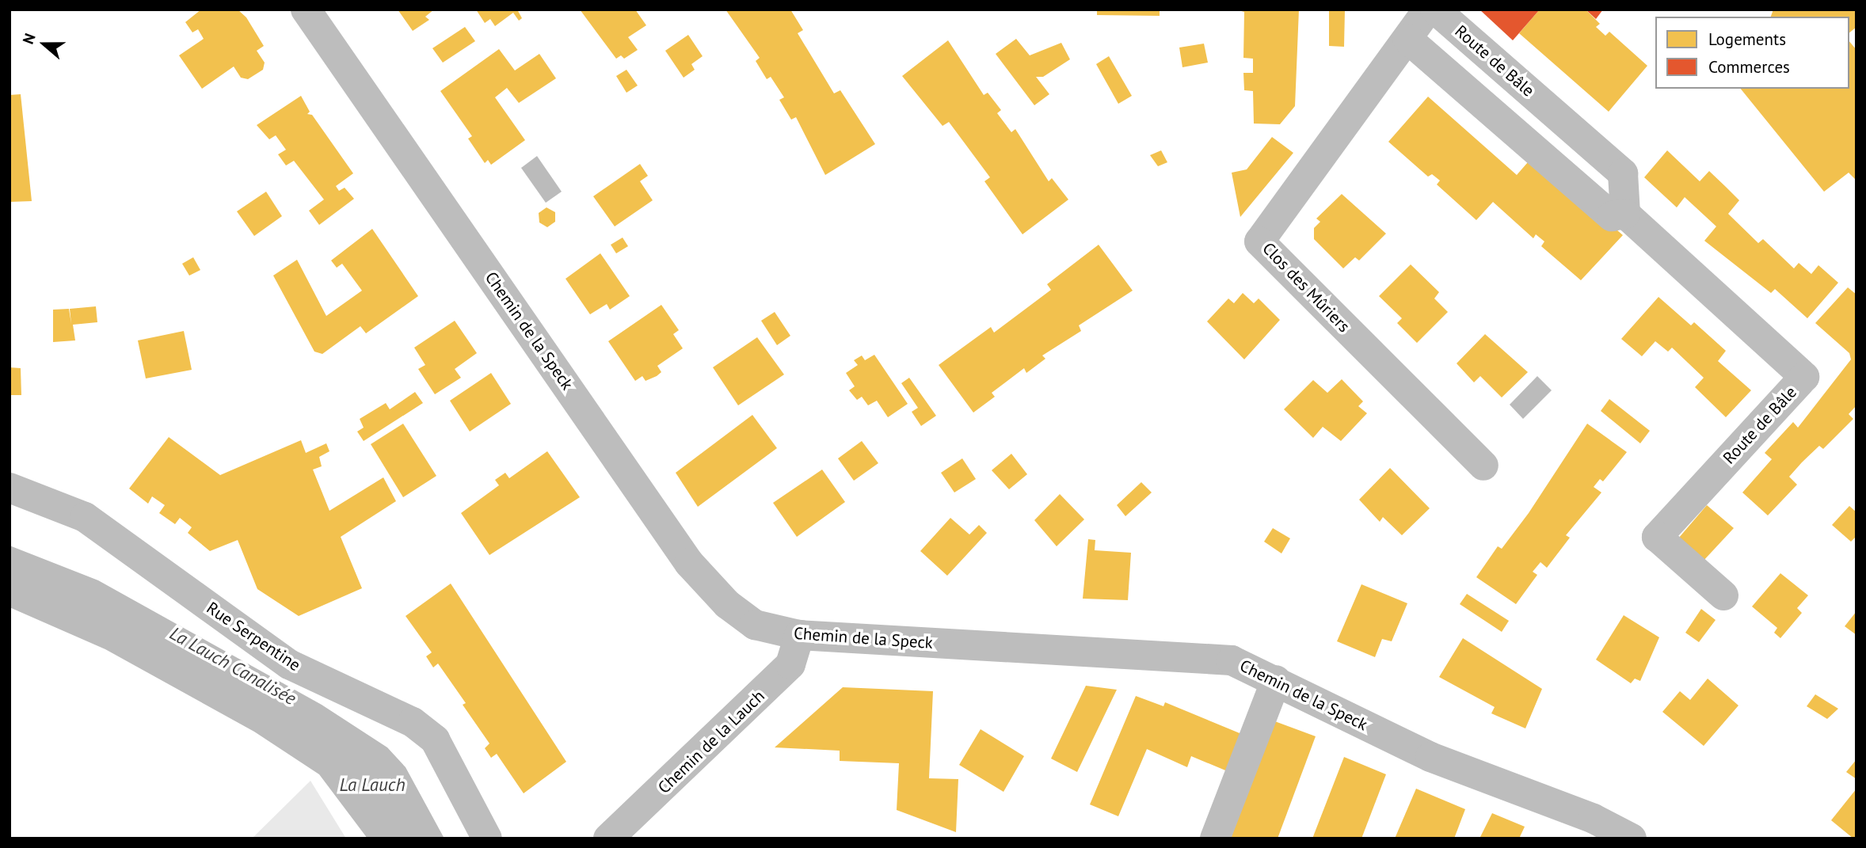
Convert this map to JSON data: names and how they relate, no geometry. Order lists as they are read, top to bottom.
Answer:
{
  "streets": {
    "street": [
      "Route de Bâle",
      "Clos des Mûriers",
      "Chemin de la Speck",
      "Rue Serpentine",
      "Chemin de la Lauch"
    ]
  },
  "crossings": [
    ["Route de Bâle", "Clos des Mûriers"],
    ["Chemin de la Speck", "Chemin de la Lauch"]
  ],
  "water": ["La Lauch Canalisée", "La Lauch"],
  "legend": ["Logements", "Commerces"],
  "north": "left"
}
